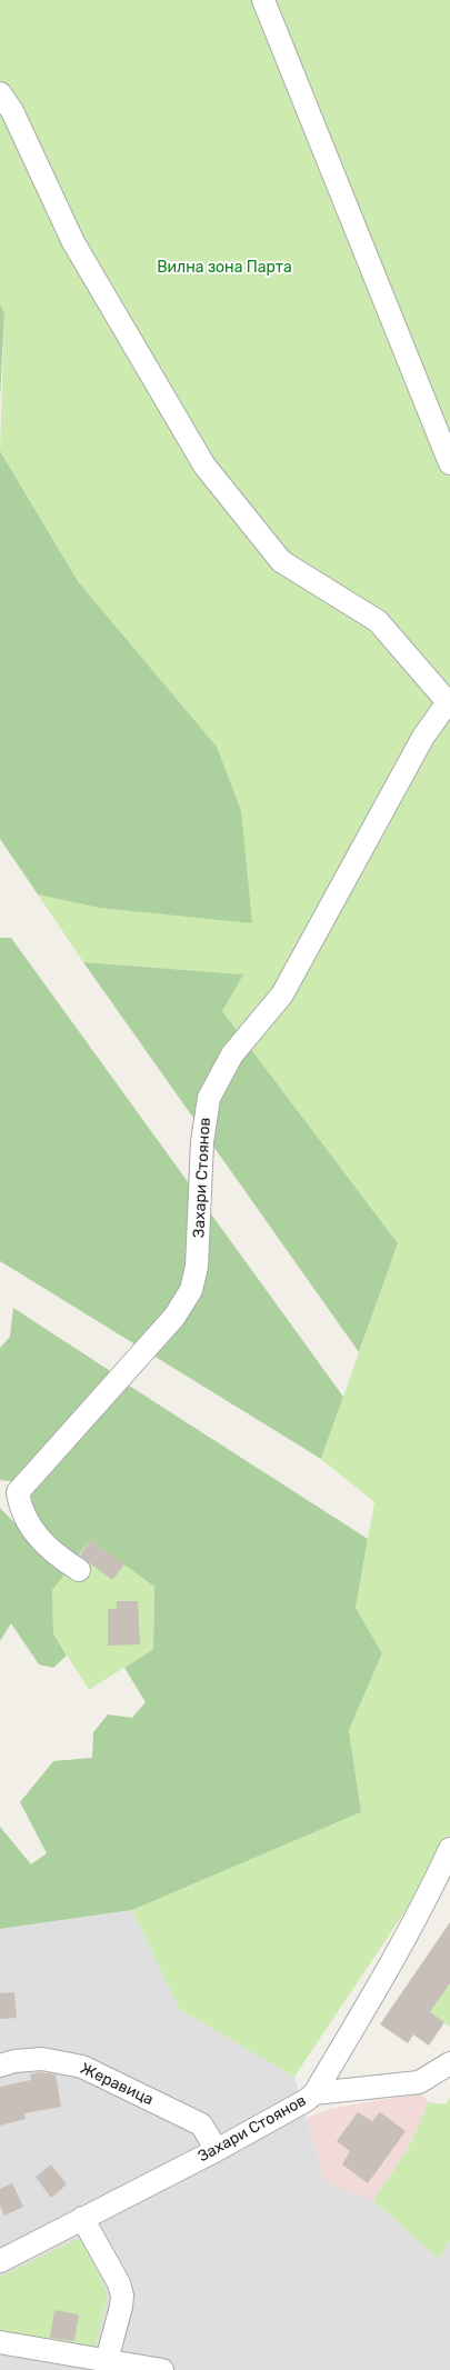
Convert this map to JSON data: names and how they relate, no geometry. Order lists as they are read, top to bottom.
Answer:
{
  "streets": {
    "street": ["Захари Стоянов", "Жеравица"]
  },
  "crossings": [
    ["Захари Стоянов", "Жеравица"]
  ],
  "parks": ["Вилна зона Парта"]
}
